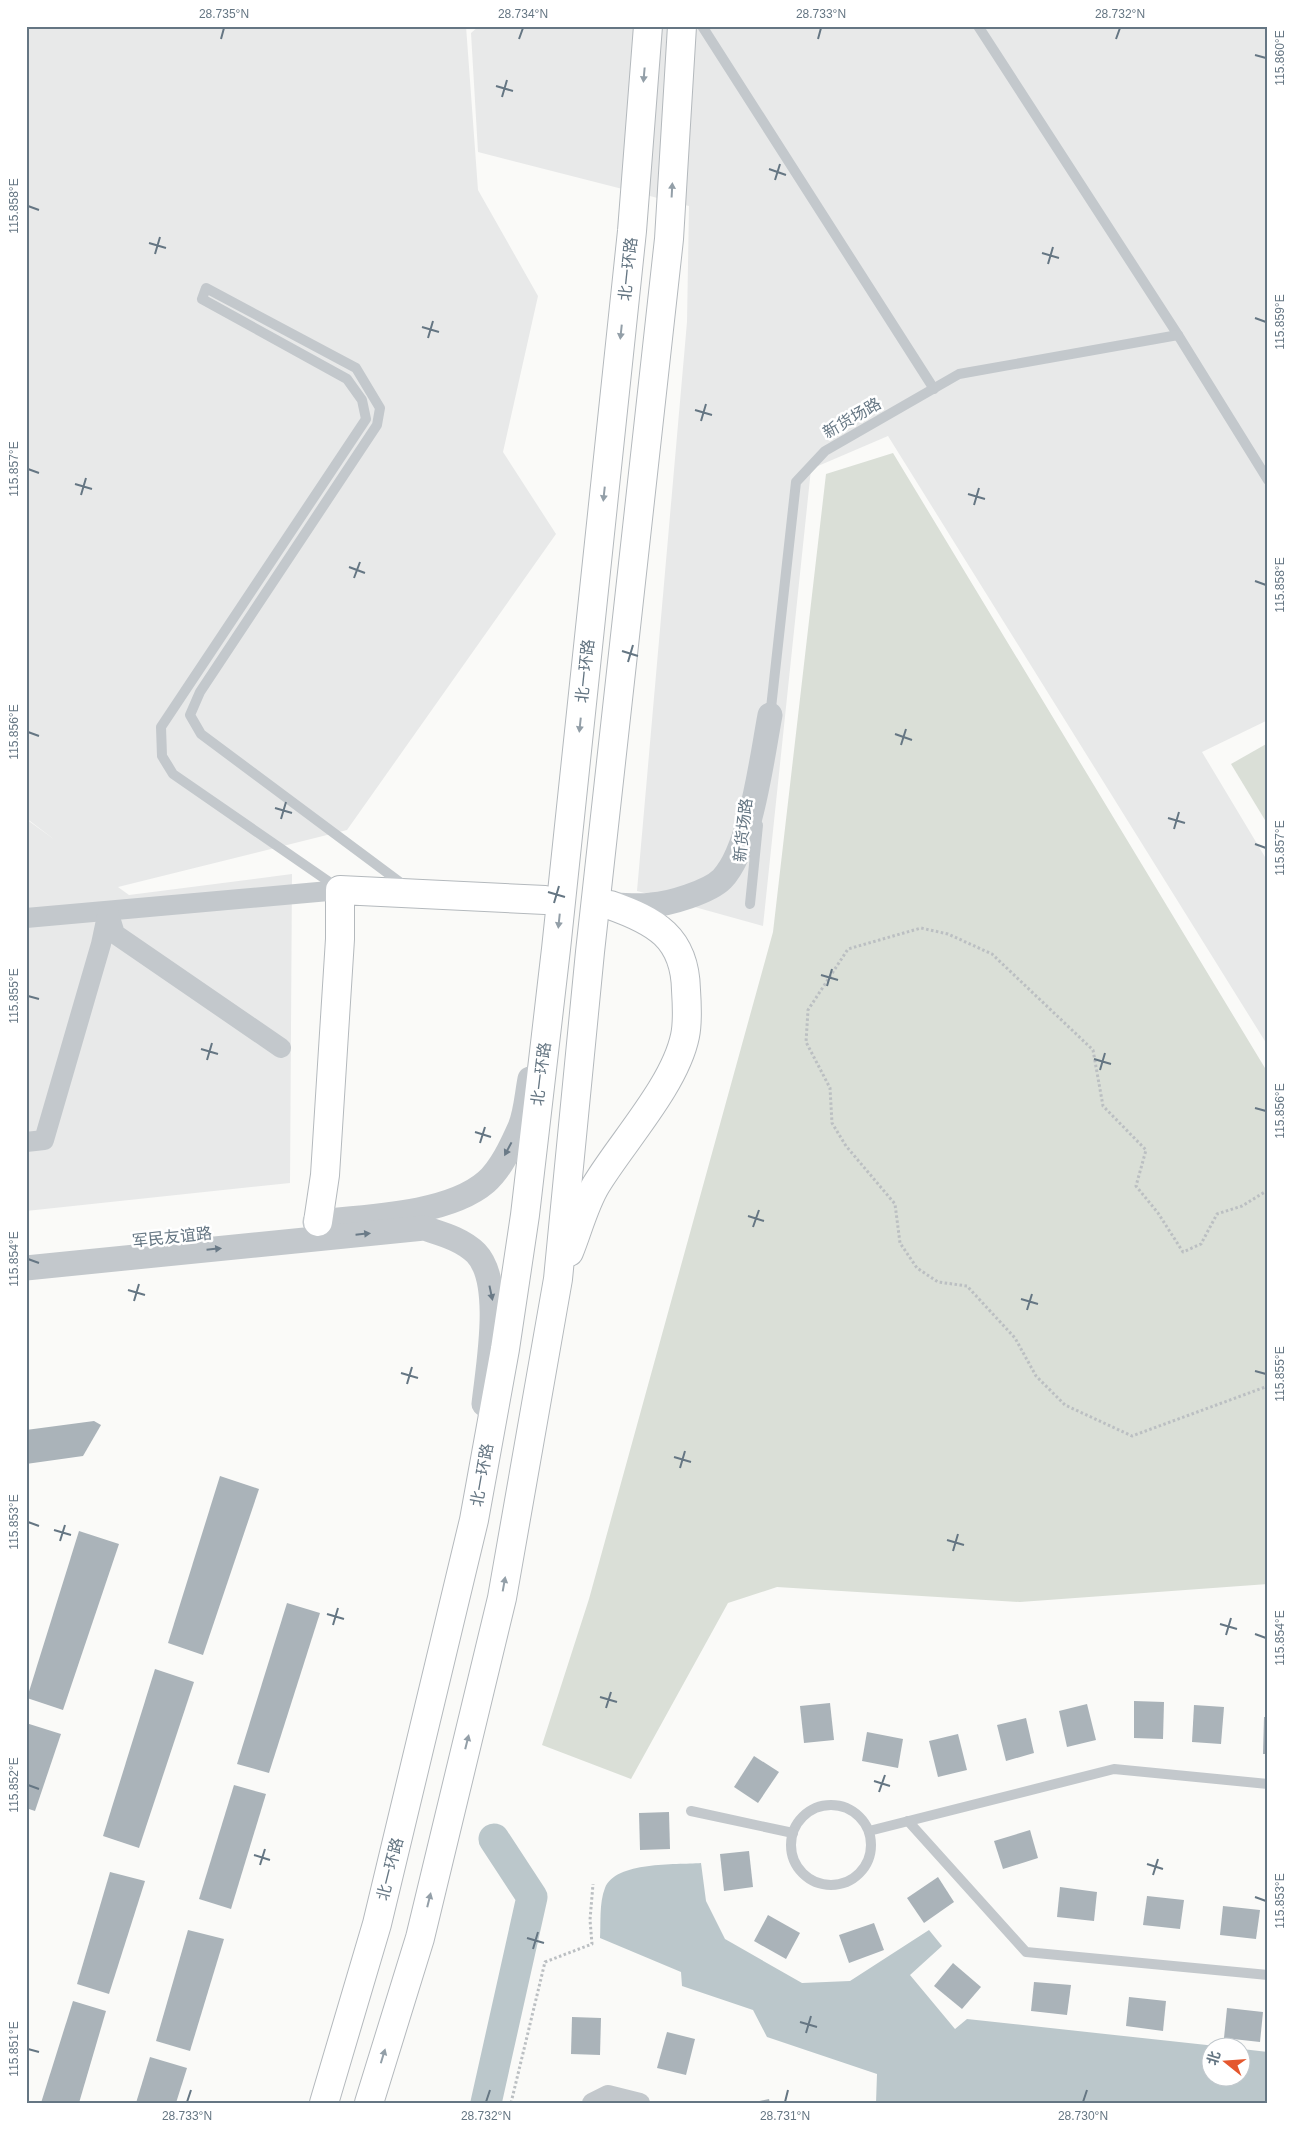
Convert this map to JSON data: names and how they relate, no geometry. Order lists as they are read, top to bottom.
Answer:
{
  "streets": {
    "highway": ["北一环路"],
    "street": ["军民友谊路"],
    "lane": ["新货场路"]
  },
  "north": "left",
  "coordinates": [
    "28.735°N",
    "28.734°N",
    "28.733°N",
    "28.732°N",
    "115.860°E",
    "115.858°E",
    "115.859°E",
    "115.857°E",
    "115.856°E",
    "115.855°E",
    "115.854°E",
    "115.853°E",
    "115.852°E",
    "115.851°E",
    "28.731°N",
    "28.730°N"
  ]
}
